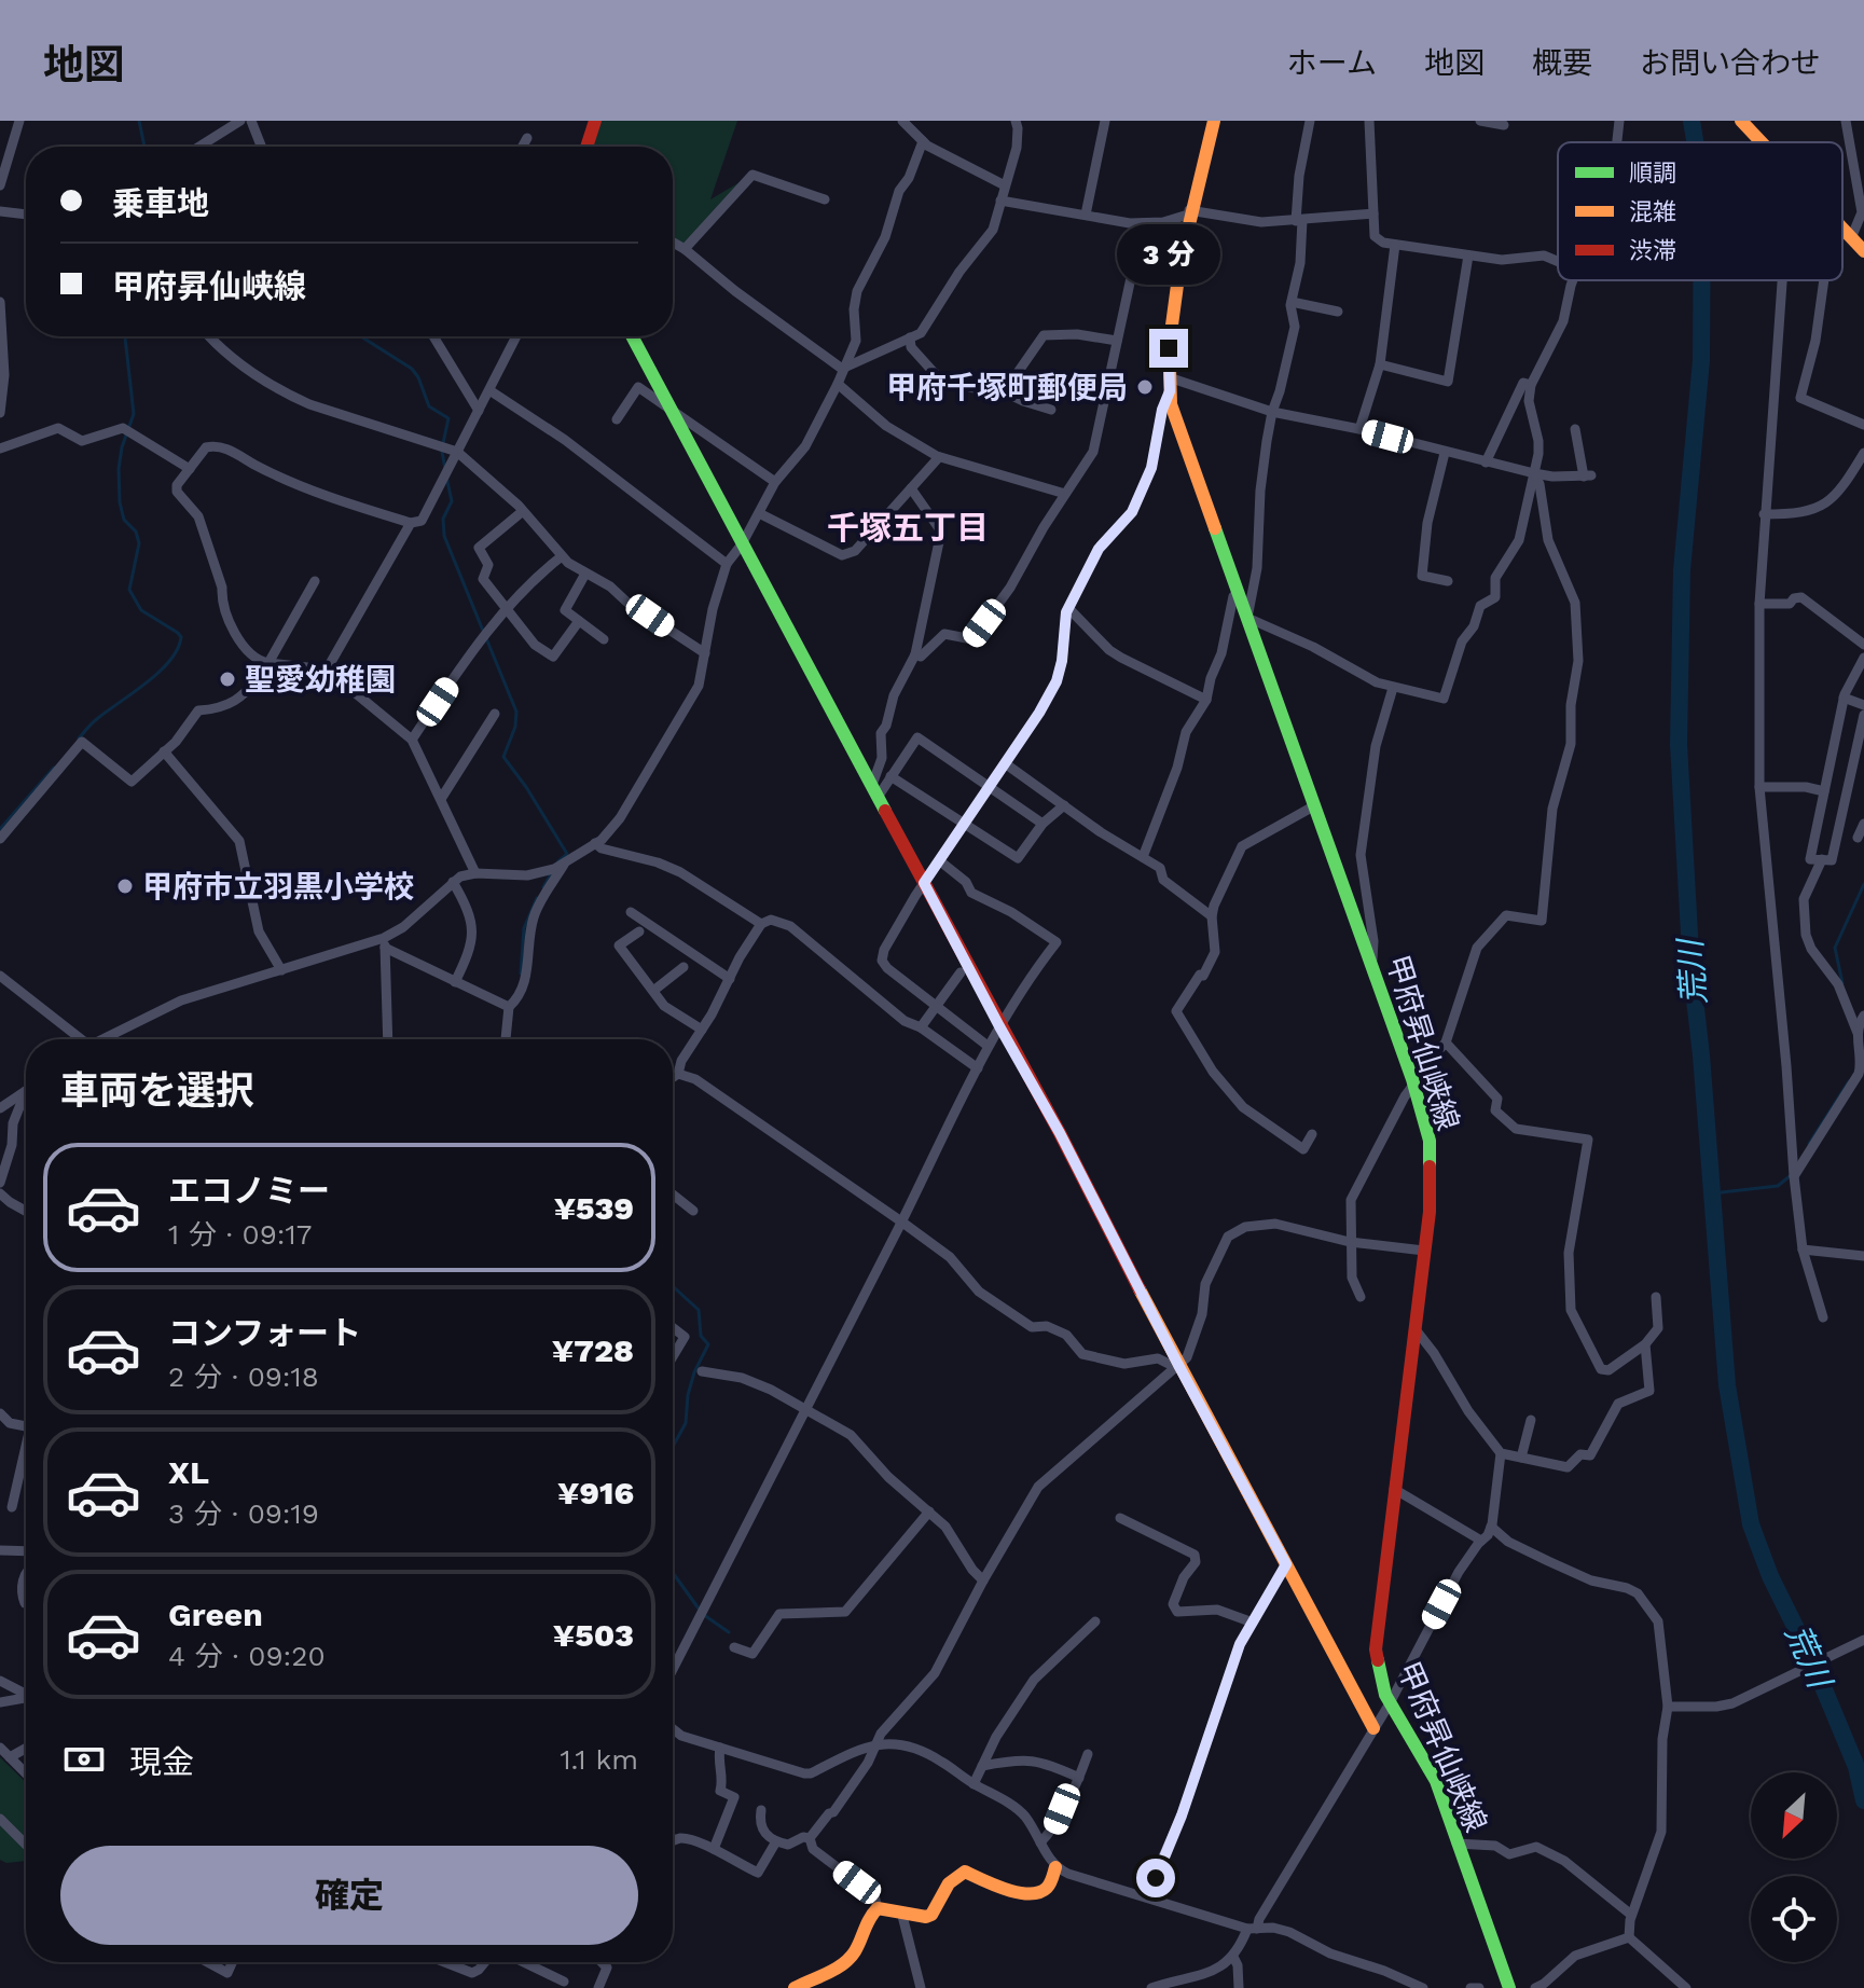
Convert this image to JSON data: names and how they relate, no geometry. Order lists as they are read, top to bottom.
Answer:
{
  "streets": {
    "main road": ["甲府昇仙峡線"]
  },
  "districts": ["千塚五丁目"],
  "water": ["荒川"],
  "places": ["甲府千塚町郵便局", "聖愛幼稚園", "甲府市立羽黒小学校"],
  "legend": ["順調", "混雑", "渋滞"],
  "north": "bottom left",
  "page": {
    "header": "地図",
    "nav": [
      "ホーム",
      "地図",
      "概要",
      "お問い合わせ"
    ],
    "banner": ["乗車地", "甲府昇仙峡線"],
    "bubble": "3 分",
    "heading": "車両を選択",
    "list": [
      {
        "name": "エコノミー",
        "note": "1 分 · 09:17",
        "value": "¥539"
      },
      {
        "name": "コンフォート",
        "note": "2 分 · 09:18",
        "value": "¥728"
      },
      {
        "name": "XL",
        "note": "3 分 · 09:19",
        "value": "¥916"
      },
      {
        "name": "Green",
        "note": "4 分 · 09:20",
        "value": "¥503"
      }
    ],
    "pay": ["現金", "1.1 km"],
    "buttons": "確定"
  }
}
